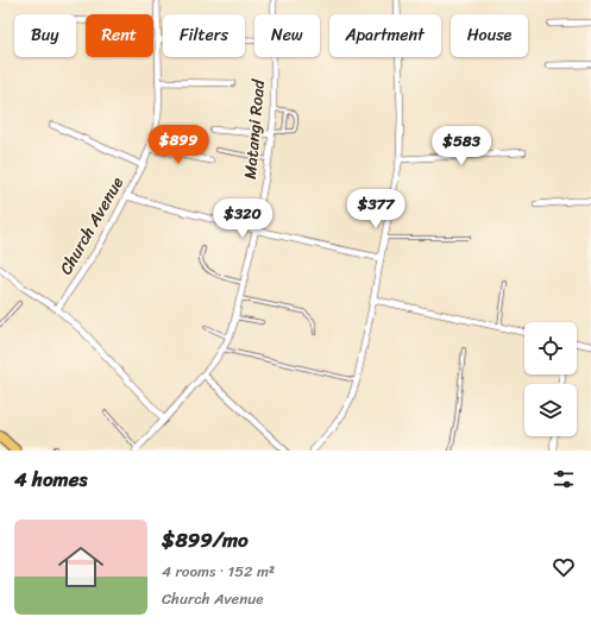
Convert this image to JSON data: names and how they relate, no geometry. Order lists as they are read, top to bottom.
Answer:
{
  "streets": {
    "street": ["Matangi Road", "Church Avenue"]
  },
  "page": {
    "chip": [
      "Buy",
      "Rent",
      "Filters",
      "New",
      "Apartment",
      "House"
    ],
    "price": [
      "$899",
      "$583",
      "$377",
      "$320"
    ],
    "heading": "4 homes",
    "list": [
      {
        "name": "$899/mo",
        "note": "4 rooms · 152 m² · Church Avenue"
      }
    ]
  }
}
